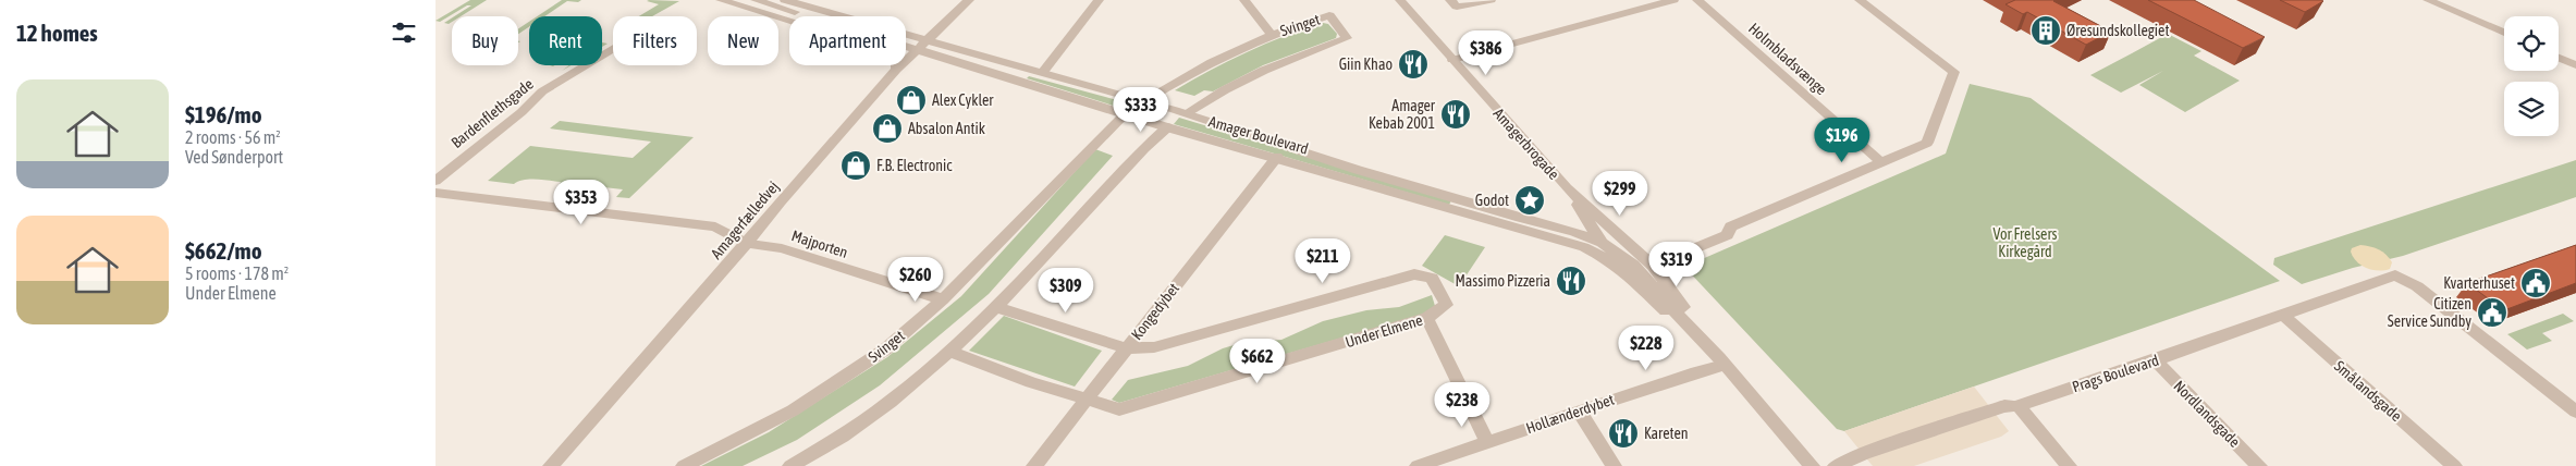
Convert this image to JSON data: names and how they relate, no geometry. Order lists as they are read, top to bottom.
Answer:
{
  "streets": {
    "street": [
      "Svinget",
      "Holmbladsvænge",
      "Bardenflethsgade",
      "Amager Boulevard",
      "Amagerbrogade",
      "Amagerfælledvej",
      "Majporten",
      "Kongedybet",
      "Under Elmene",
      "Prags Boulevard",
      "Smålandsgade",
      "Hollænderdybet",
      "Nordlandsgade"
    ]
  },
  "crossings": [
    ["Svinget", "Amager Boulevard"],
    ["Svinget", "Majporten"],
    ["Amager Boulevard", "Amagerbrogade"],
    ["Amager Boulevard", "Amagerfælledvej"],
    ["Amager Boulevard", "Kongedybet"],
    ["Amagerbrogade", "Hollænderdybet"],
    ["Amagerfælledvej", "Majporten"],
    ["Kongedybet", "Under Elmene"],
    ["Prags Boulevard", "Smålandsgade"],
    ["Prags Boulevard", "Nordlandsgade"]
  ],
  "parks": ["Vor Frelsers Kirkegård"],
  "places": {
    "building": ["Øresundskollegiet"],
    "restaurant": [
      "Giin Khao",
      "Amager Kebab 2001",
      "Massimo Pizzeria",
      "Kareten"
    ],
    "shop": ["Alex Cykler", "Absalon Antik", "F.B. Electronic"],
    "place": ["Godot"],
    "public building": ["Kvarterhuset", "Citizen Service Sundby"]
  },
  "page": {
    "heading": "12 homes",
    "chip": [
      "Buy",
      "Rent",
      "Filters",
      "New",
      "Apartment"
    ],
    "price": [
      "$386",
      "$333",
      "$196",
      "$299",
      "$353",
      "$211",
      "$319",
      "$260",
      "$309",
      "$228",
      "$662",
      "$238"
    ],
    "list": [
      {
        "name": "$196/mo",
        "note": "2 rooms · 56 m² · Ved Sønderport"
      },
      {
        "name": "$662/mo",
        "note": "5 rooms · 178 m² · Under Elmene"
      }
    ]
  }
}
